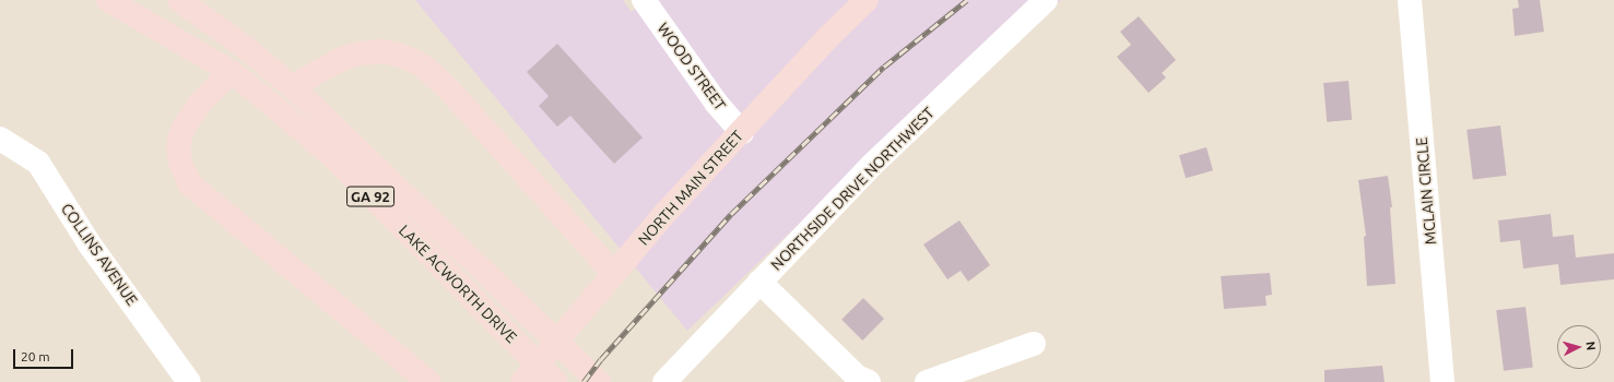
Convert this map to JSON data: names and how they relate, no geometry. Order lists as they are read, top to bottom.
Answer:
{
  "streets": {
    "main road": ["NORTH MAIN STREET", "GA 92", "LAKE ACWORTH DRIVE"],
    "street": [
      "WOOD STREET",
      "NORTHSIDE DRIVE NORTHWEST",
      "MCLAIN CIRCLE",
      "COLLINS AVENUE"
    ]
  },
  "crossings": [
    ["WOOD STREET", "NORTH MAIN STREET"]
  ],
  "scale_bar": "20 m",
  "north": "right"
}
